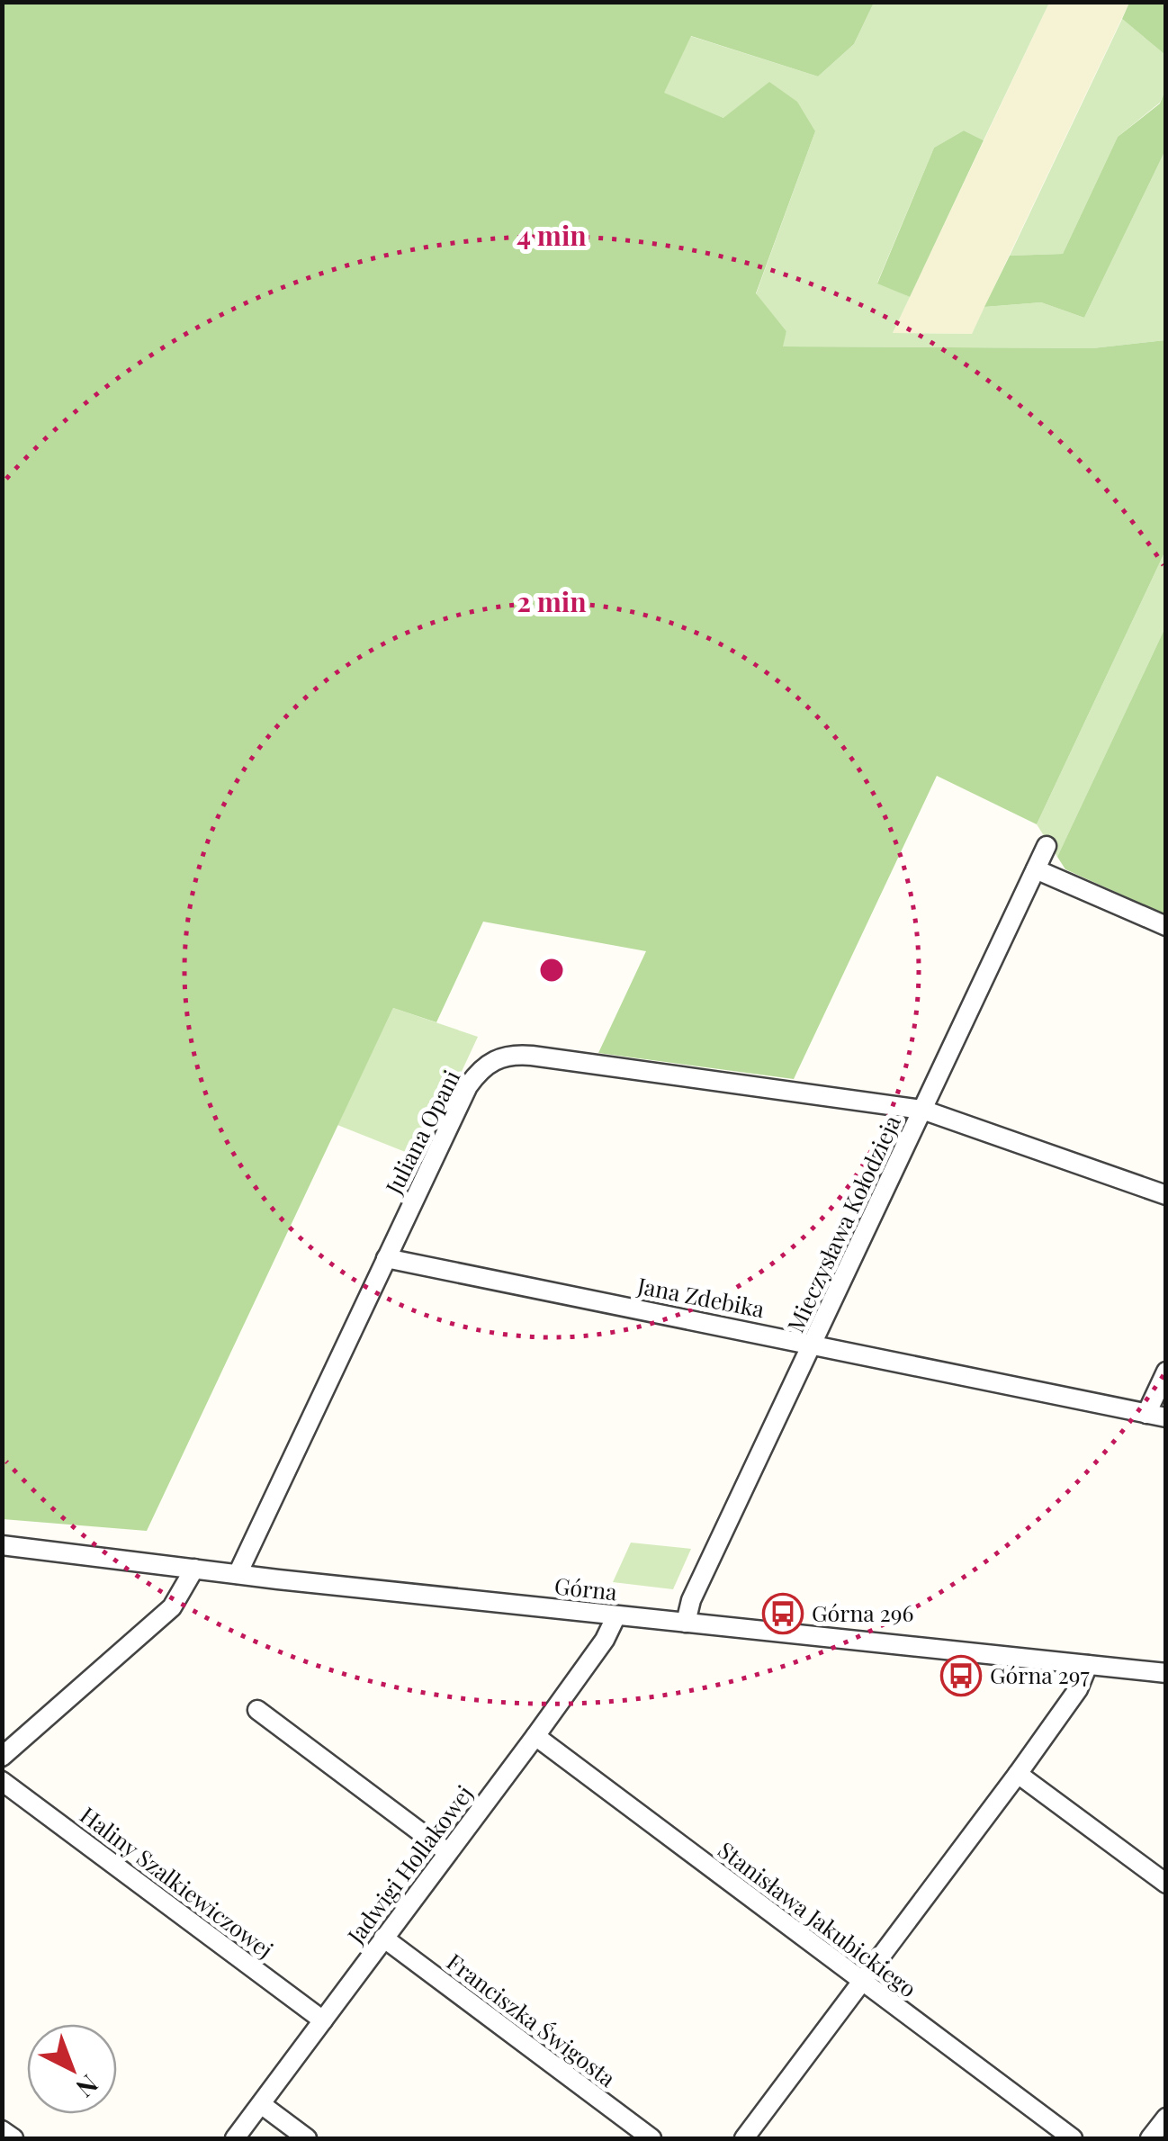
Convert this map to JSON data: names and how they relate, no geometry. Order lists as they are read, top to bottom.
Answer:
{
  "streets": {
    "street": [
      "Juliana Opani",
      "Mieczysława Kołodzieja",
      "Jana Zdebika",
      "Górna",
      "Jadwigi Hollakowej",
      "Haliny Szalkiewiczowej",
      "Stanisława Jakubickiego",
      "Franciszka Świgosta"
    ]
  },
  "crossings": [
    ["Juliana Opani", "Mieczysława Kołodzieja"],
    ["Juliana Opani", "Jana Zdebika"],
    ["Juliana Opani", "Górna"],
    ["Mieczysława Kołodzieja", "Jana Zdebika"],
    ["Mieczysława Kołodzieja", "Górna"],
    ["Górna", "Jadwigi Hollakowej"],
    ["Jadwigi Hollakowej", "Haliny Szalkiewiczowej"],
    ["Jadwigi Hollakowej", "Stanisława Jakubickiego"],
    ["Jadwigi Hollakowej", "Franciszka Świgosta"]
  ],
  "places": {
    "bus stop": ["Górna 296", "Górna 297"]
  },
  "north": "bottom right",
  "rings": ["4 min", "2 min"]
}
